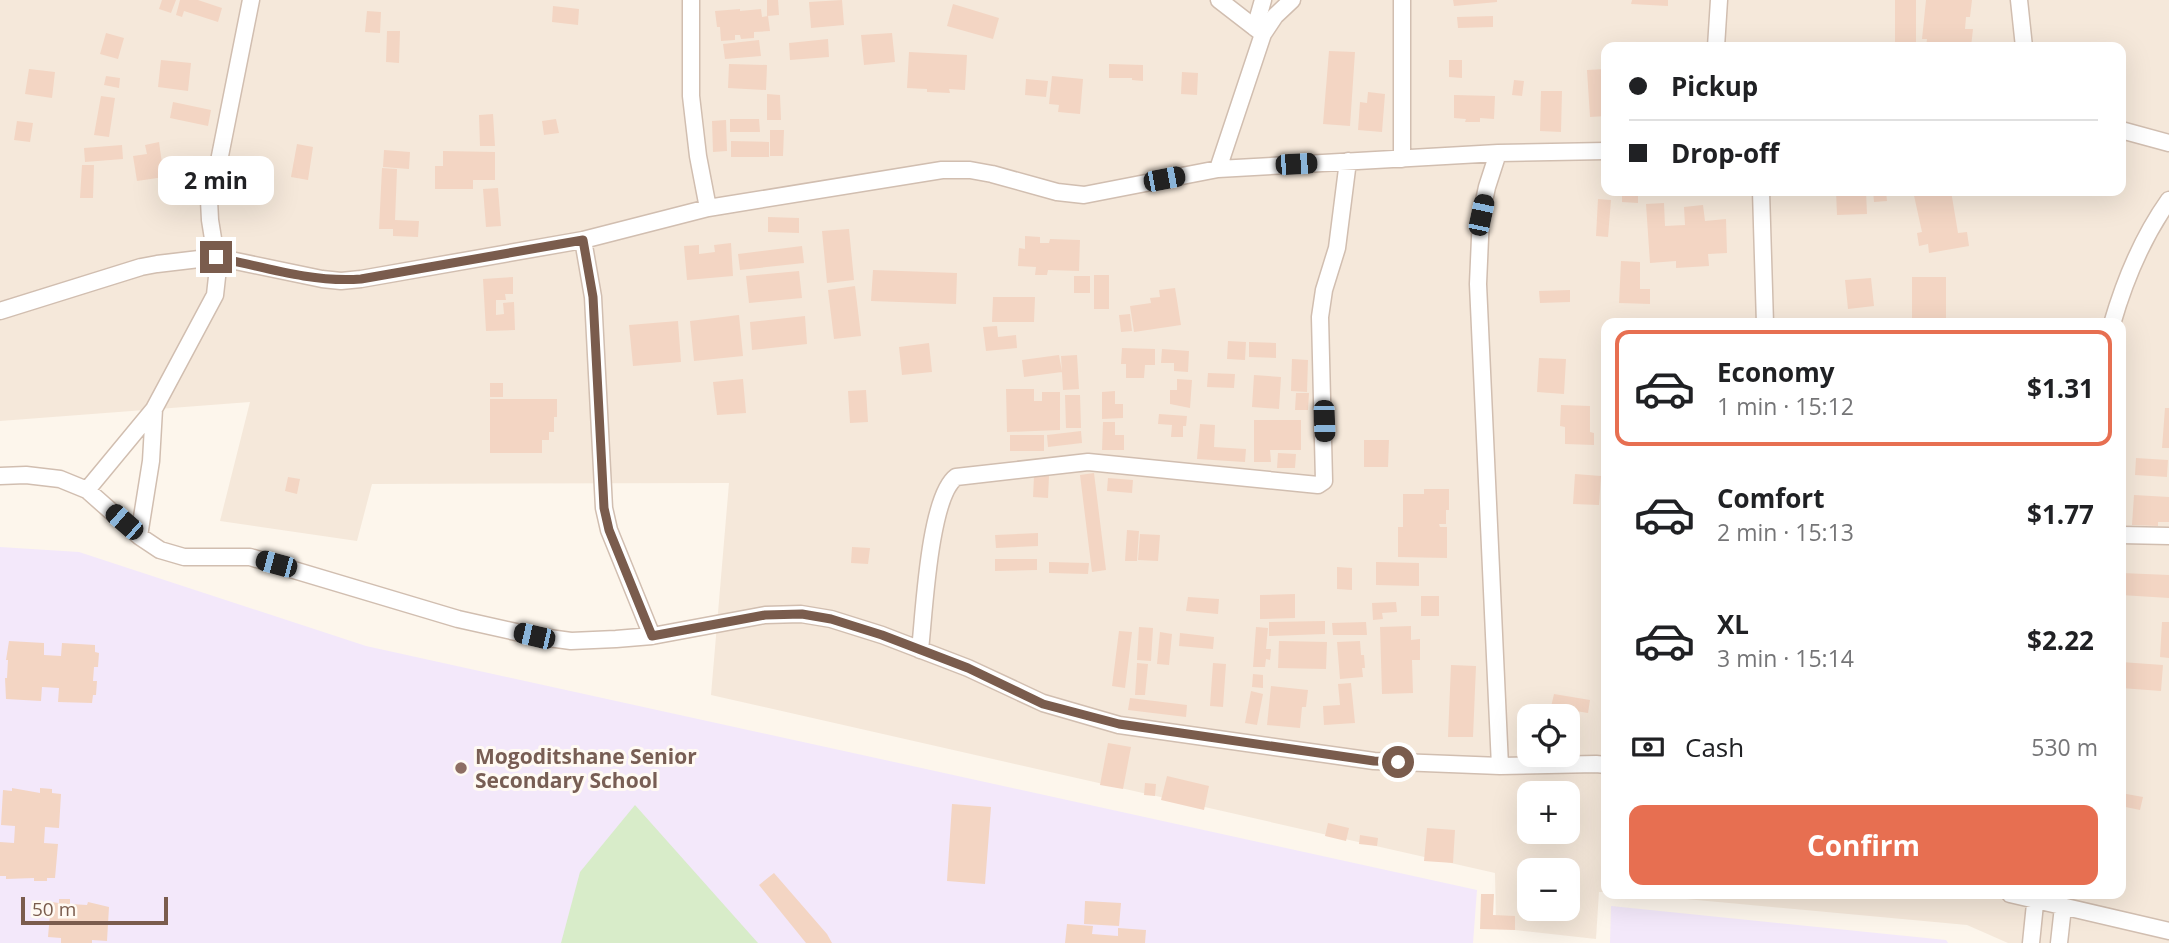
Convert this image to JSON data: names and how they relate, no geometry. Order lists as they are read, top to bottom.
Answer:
{
  "places": ["Mogoditshane Senior Secondary School"],
  "scale_bar": "50 m",
  "page": {
    "banner": ["Pickup", "Drop-off"],
    "bubble": "2 min",
    "list": [
      {
        "name": "Economy",
        "note": "1 min · 15:12",
        "value": "$1.31"
      },
      {
        "name": "Comfort",
        "note": "2 min · 15:13",
        "value": "$1.77"
      },
      {
        "name": "XL",
        "note": "3 min · 15:14",
        "value": "$2.22"
      }
    ],
    "map_buttons": ["+", "−"],
    "pay": ["Cash", "530 m"],
    "buttons": "Confirm",
    "scale": "50 m"
  }
}
